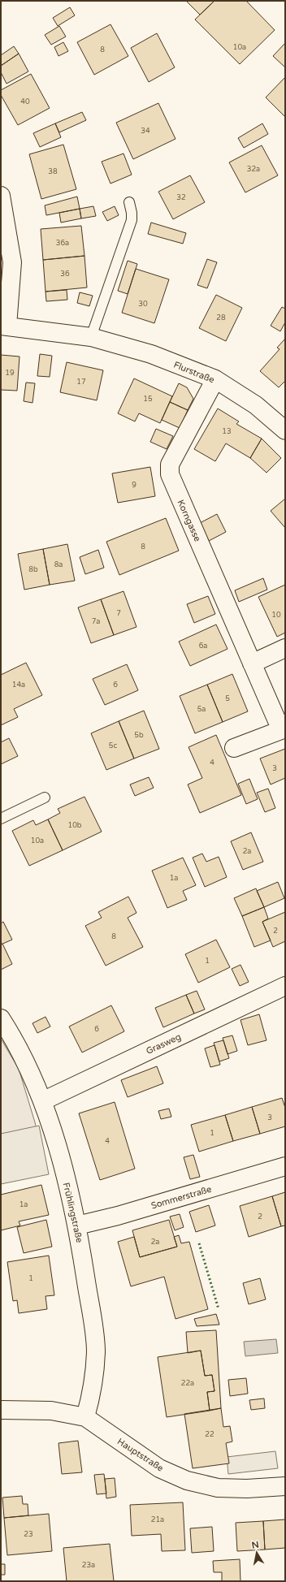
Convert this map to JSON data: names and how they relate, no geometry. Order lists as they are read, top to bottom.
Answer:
{
  "streets": {
    "street": [
      "Flurstraße",
      "Korngasse",
      "Grasweg",
      "Sommerstraße",
      "Frühlingstraße",
      "Hauptstraße"
    ]
  },
  "crossings": [
    ["Flurstraße", "Korngasse"],
    ["Grasweg", "Frühlingstraße"],
    ["Sommerstraße", "Frühlingstraße"],
    ["Frühlingstraße", "Hauptstraße"]
  ],
  "house_numbers": [
    "10a",
    "8",
    "40",
    "34",
    "32a",
    "38",
    "32",
    "36a",
    "36",
    "30",
    "28",
    "19",
    "17",
    "15",
    "13",
    "9",
    "8",
    "8a",
    "8b",
    "7",
    "10",
    "7a",
    "6a",
    "14a",
    "6",
    "5",
    "5a",
    "5b",
    "5c",
    "4",
    "3",
    "10b",
    "10a",
    "2a",
    "1a",
    "2",
    "8",
    "1",
    "6",
    "3",
    "1",
    "4",
    "1a",
    "2",
    "2a",
    "1",
    "22a",
    "22",
    "21a",
    "23",
    "23a"
  ],
  "north": "top"
}
